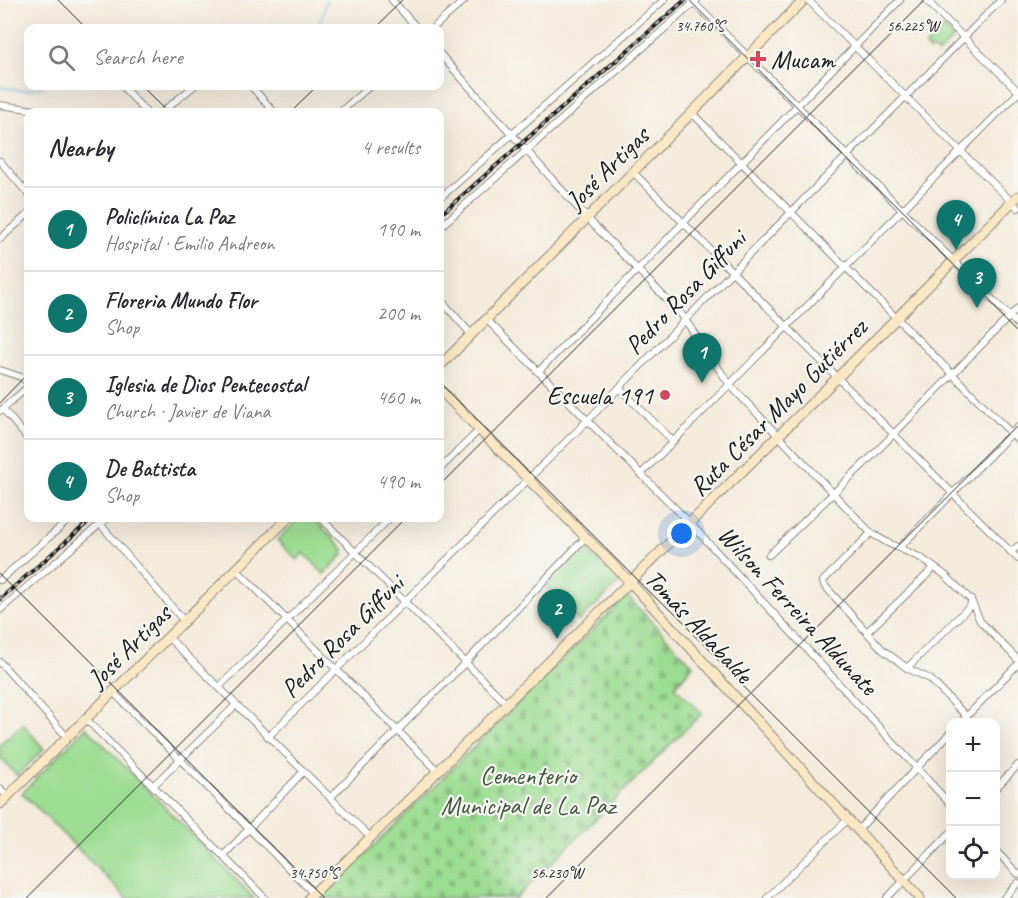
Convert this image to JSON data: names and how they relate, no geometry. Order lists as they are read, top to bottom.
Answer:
{
  "streets": {
    "street": [
      "José Artigas",
      "Pedro Rosa Giffuni",
      "Ruta César Mayo Gutiérrez",
      "Wilson Ferreira Aldunate",
      "Tomás Aldabalde"
    ]
  },
  "crossings": [
    ["José Artigas", "Wilson Ferreira Aldunate"],
    ["Pedro Rosa Giffuni", "Wilson Ferreira Aldunate"],
    ["Pedro Rosa Giffuni", "Tomás Aldabalde"],
    ["Ruta César Mayo Gutiérrez", "Wilson Ferreira Aldunate"],
    ["Ruta César Mayo Gutiérrez", "Tomás Aldabalde"]
  ],
  "parks": ["Cementerio Municipal de La Paz"],
  "places": {
    "health": ["Mucam"],
    "other": ["Escuela 191"]
  },
  "page": {
    "search": "Search here",
    "heading": ["Nearby", "4 results"],
    "list": [
      {
        "mark": "1",
        "name": "Policlínica La Paz",
        "note": "Hospital · Emilio Andreon",
        "value": "190 m"
      },
      {
        "mark": "2",
        "name": "Floreria Mundo Flor",
        "note": "Shop",
        "value": "200 m"
      },
      {
        "mark": "3",
        "name": "Iglesia de Dios Pentecostal",
        "note": "Church · Javier de Viana",
        "value": "460 m"
      },
      {
        "mark": "4",
        "name": "De Battista",
        "note": "Shop",
        "value": "490 m"
      }
    ],
    "pins": [
      "4",
      "3",
      "1",
      "2"
    ],
    "map_buttons": ["+", "−"]
  },
  "coordinates": [
    "34.760°S",
    "56.225°W",
    "34.750°S",
    "56.230°W"
  ]
}
